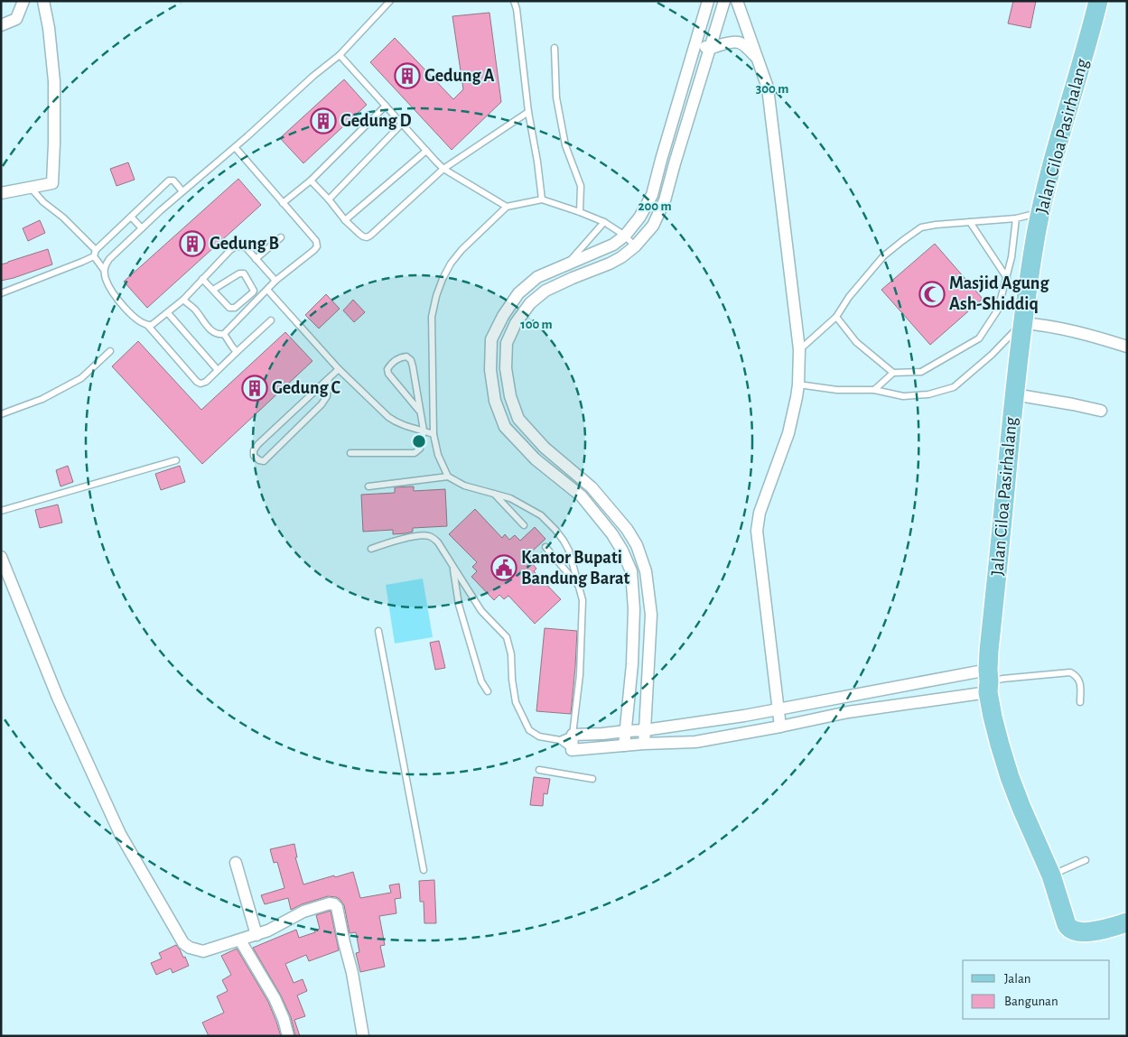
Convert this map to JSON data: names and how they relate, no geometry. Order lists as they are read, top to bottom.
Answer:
{
  "streets": {
    "main road": ["Jalan Ciloa Pasirhalang"]
  },
  "places": {
    "building": [
      "Gedung A",
      "Gedung D",
      "Gedung B",
      "Gedung C"
    ],
    "mosque": ["Masjid Agung Ash-Shiddiq"],
    "public building": ["Kantor Bupati Bandung Barat"]
  },
  "legend": ["Jalan", "Bangunan"],
  "rings": ["300 m", "200 m", "100 m"]
}
